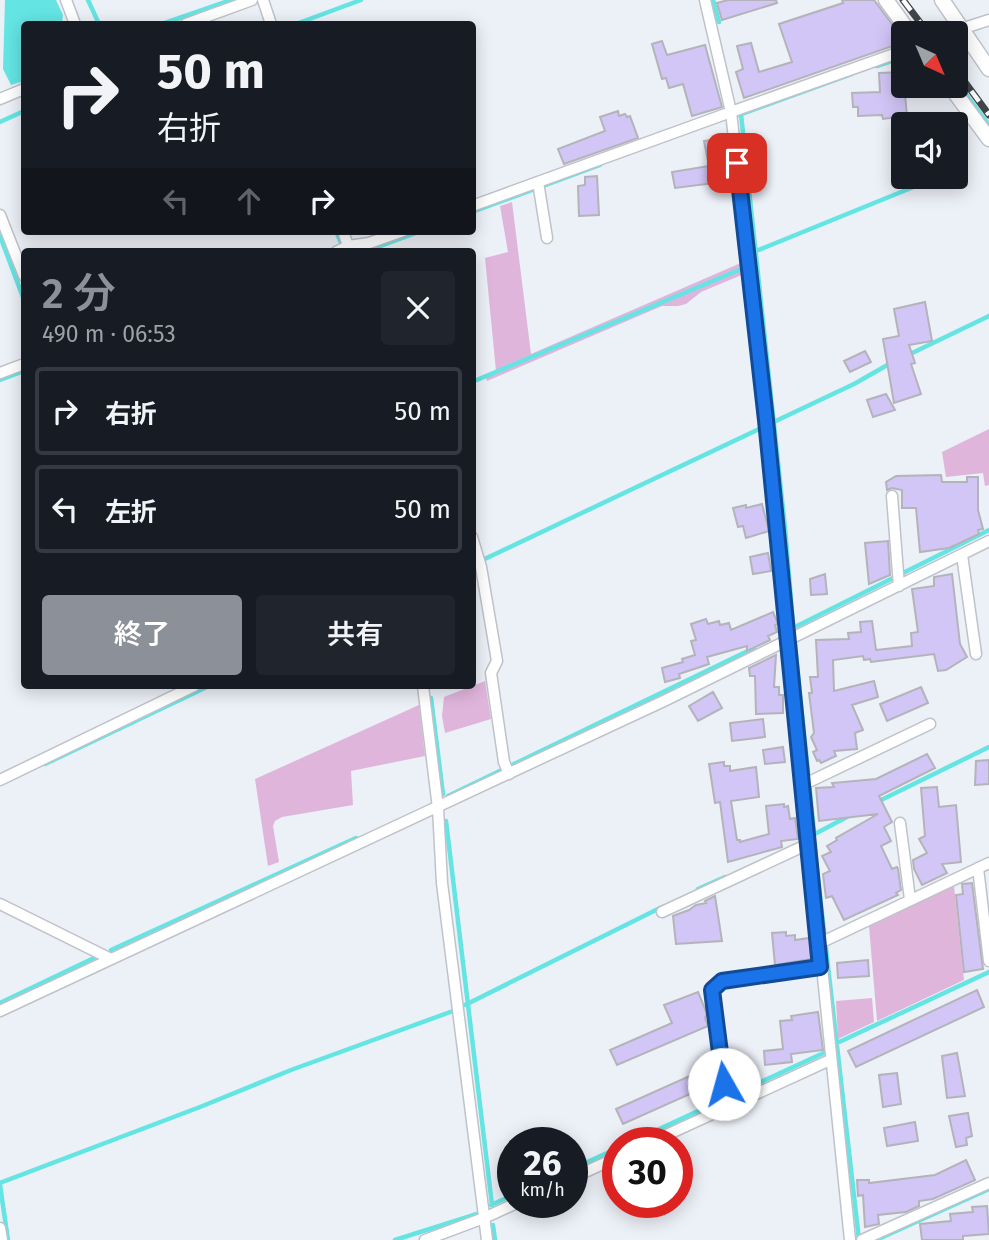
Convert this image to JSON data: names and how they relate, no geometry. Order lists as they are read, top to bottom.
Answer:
{
  "north": "bottom right",
  "page": {
    "turn": ["50 m", "右折"],
    "heading": ["2 分", "490 m · 06:53"],
    "list": [
      {
        "name": "右折",
        "value": "50 m"
      },
      {
        "name": "左折",
        "value": "50 m"
      }
    ],
    "buttons": ["終了", "共有"],
    "speed": "26 km/h",
    "limit": "30"
  }
}
